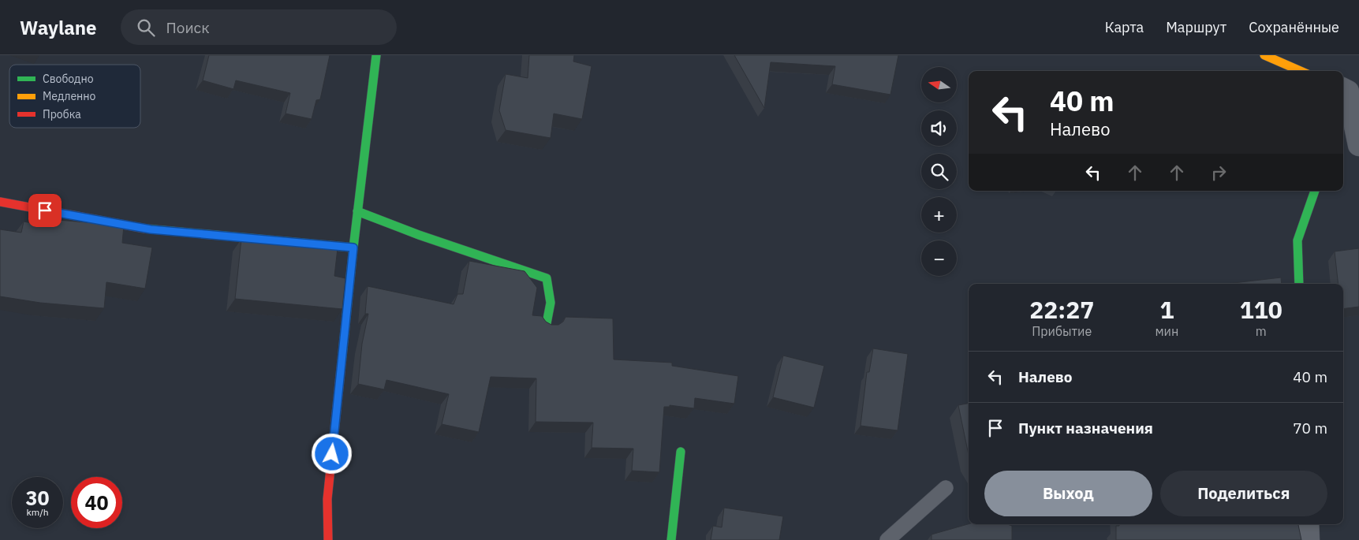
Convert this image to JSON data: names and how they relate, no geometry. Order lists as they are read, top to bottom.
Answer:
{
  "legend": ["Свободно", "Медленно", "Пробка"],
  "north": "left",
  "page": {
    "header": "Waylane",
    "search": "Поиск",
    "nav": ["Карта", "Маршрут", "Сохранённые"],
    "map_buttons": ["+", "−"],
    "turn": ["40 m", "Налево"],
    "eta": [
      "22:27",
      "Прибытие",
      "1",
      "мин",
      "110",
      "m"
    ],
    "list": [
      {
        "name": "Налево",
        "value": "40 m"
      },
      {
        "name": "Пункт назначения",
        "value": "70 m"
      }
    ],
    "buttons": ["Выход", "Поделиться"],
    "speed": "30 km/h",
    "limit": "40"
  }
}
